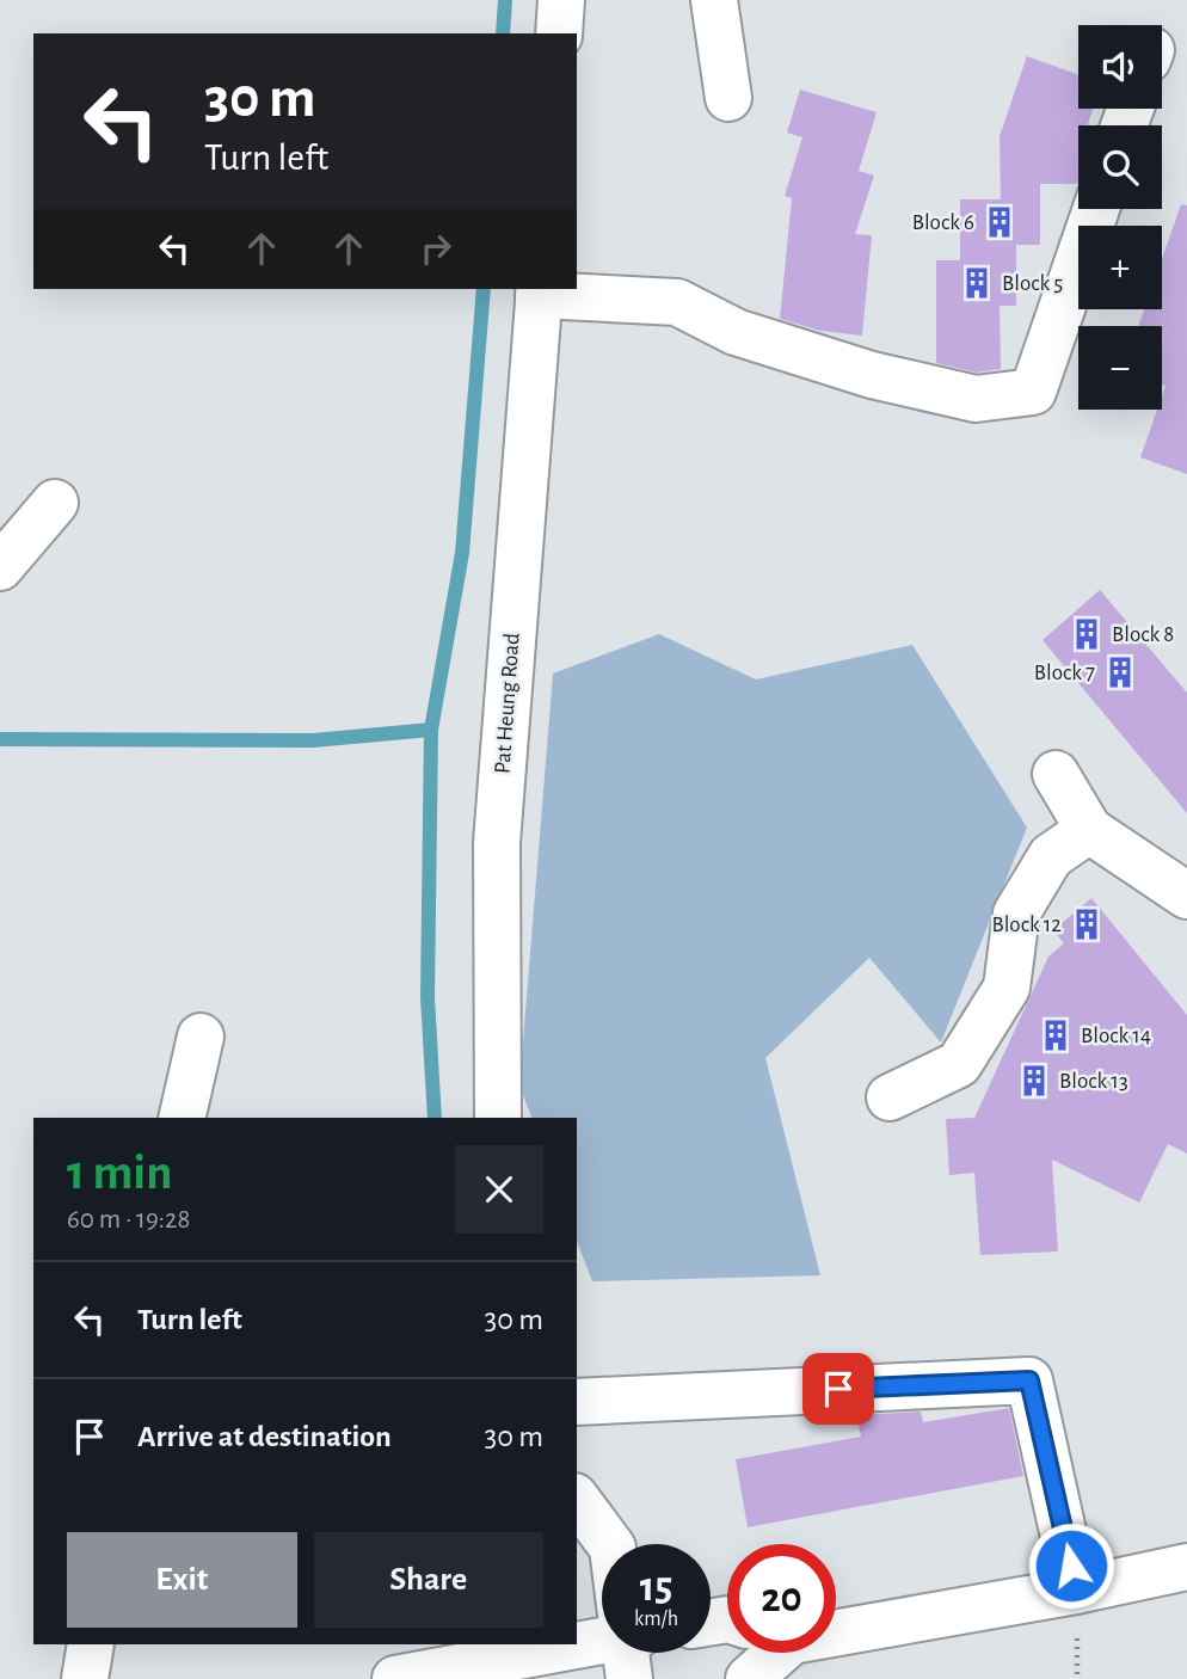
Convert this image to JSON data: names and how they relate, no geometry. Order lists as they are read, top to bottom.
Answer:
{
  "streets": {
    "main road": ["Pat Heung Road"]
  },
  "places": {
    "building": [
      "Block 6",
      "Block 5",
      "Block 8",
      "Block 7",
      "Block 12",
      "Block 14",
      "Block 13"
    ]
  },
  "page": {
    "map_buttons": ["+", "−"],
    "turn": ["30 m", "Turn left"],
    "heading": ["1 min", "60 m · 19:28"],
    "list": [
      {
        "name": "Turn left",
        "value": "30 m"
      },
      {
        "name": "Arrive at destination",
        "value": "30 m"
      }
    ],
    "buttons": ["Exit", "Share"],
    "speed": "15 km/h",
    "limit": "20"
  }
}
